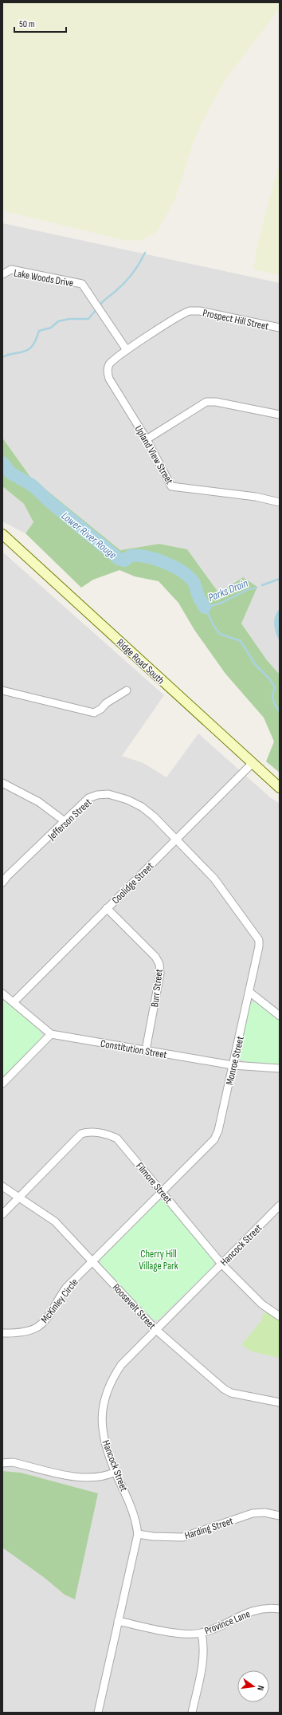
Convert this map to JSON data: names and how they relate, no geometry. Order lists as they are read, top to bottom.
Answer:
{
  "streets": {
    "main road": ["Ridge Road South"],
    "street": [
      "Lake Woods Drive",
      "Prospect Hill Street",
      "Upland View Street",
      "Jefferson Street",
      "Coolidge Street",
      "Burr Street",
      "Constitution Street",
      "Monroe Street",
      "Filmore Street",
      "Hancock Street",
      "McKinley Circle",
      "Roosevelt Street",
      "Harding Street",
      "Province Lane"
    ]
  },
  "crossings": [
    ["Lake Woods Drive", "Prospect Hill Street"],
    ["Lake Woods Drive", "Upland View Street"],
    ["Prospect Hill Street", "Upland View Street"],
    ["Ridge Road South", "Coolidge Street"],
    ["Jefferson Street", "Coolidge Street"],
    ["Jefferson Street", "Monroe Street"],
    ["Coolidge Street", "Burr Street"],
    ["Coolidge Street", "Monroe Street"],
    ["Burr Street", "Constitution Street"],
    ["Constitution Street", "Monroe Street"],
    ["Monroe Street", "Filmore Street"],
    ["Monroe Street", "McKinley Circle"],
    ["Monroe Street", "Roosevelt Street"],
    ["Filmore Street", "Hancock Street"],
    ["Filmore Street", "Roosevelt Street"],
    ["Hancock Street", "Roosevelt Street"],
    ["Hancock Street", "Harding Street"],
    ["Hancock Street", "Province Lane"],
    ["McKinley Circle", "Roosevelt Street"]
  ],
  "water": ["Lower River Rouge", "Parks Drain"],
  "parks": ["Cherry Hill Village Park"],
  "scale_bar": "50 m",
  "north": "right"
}
